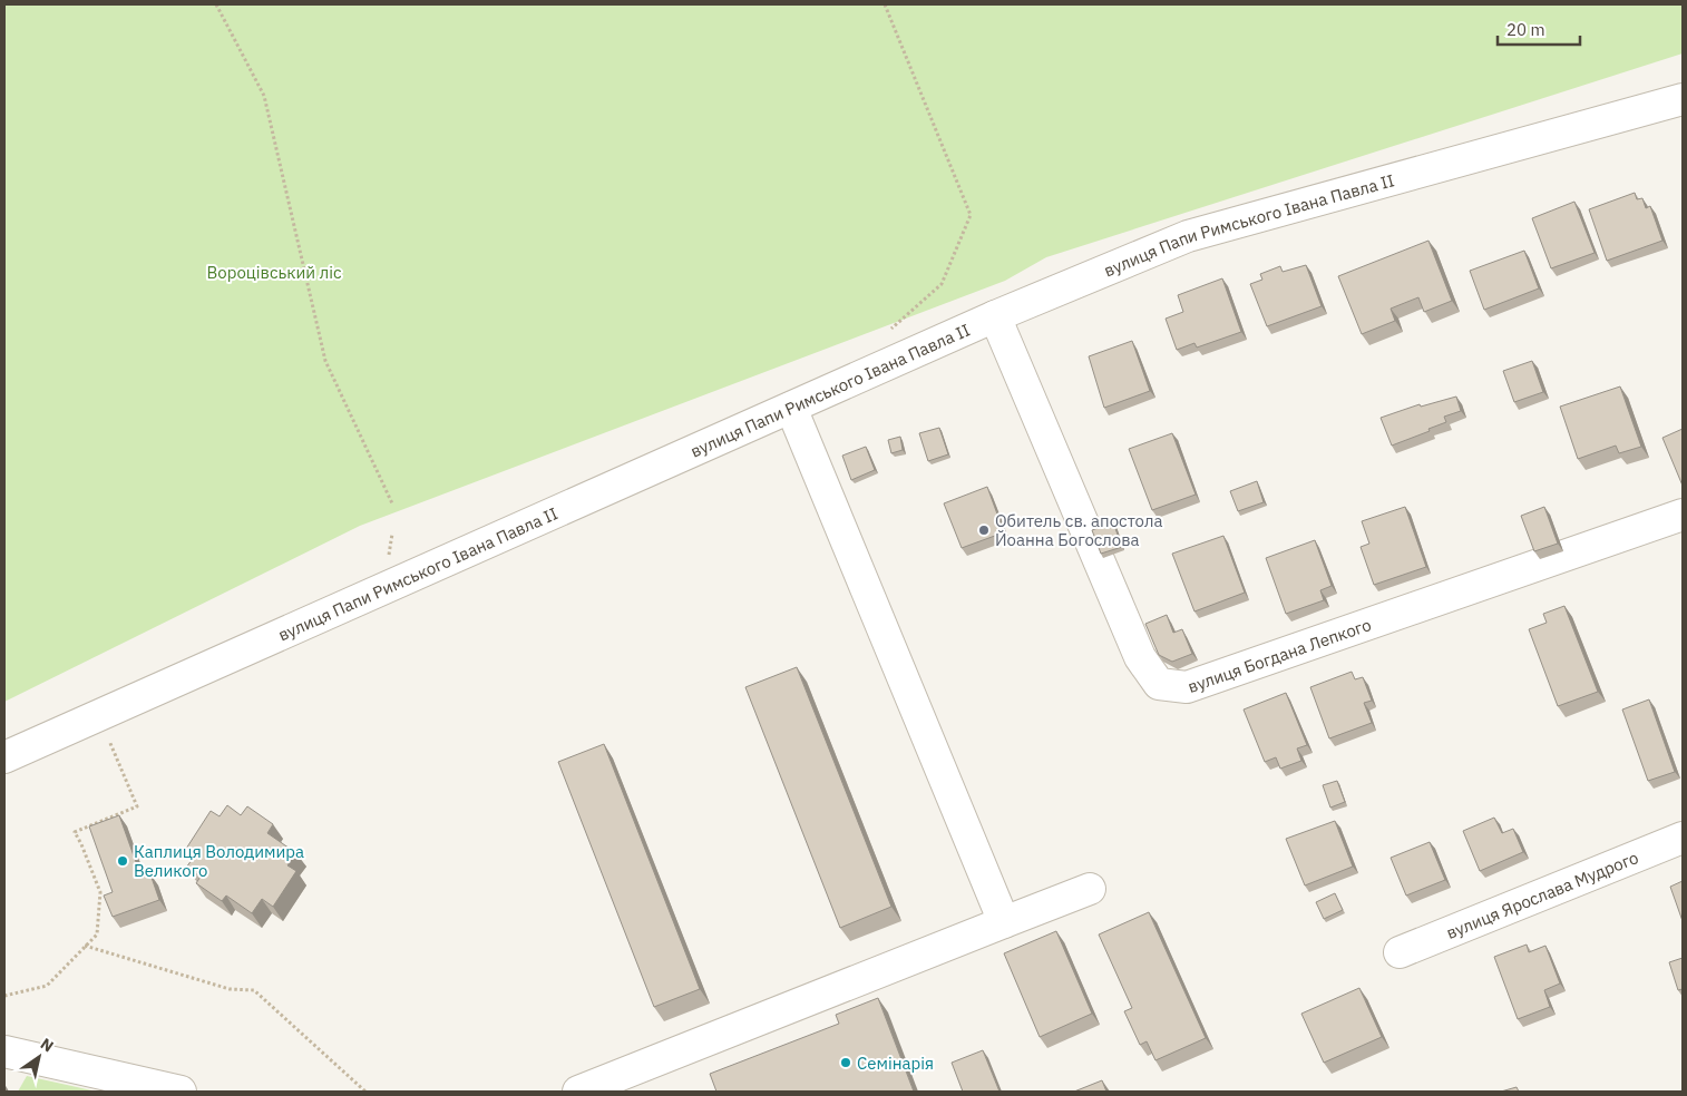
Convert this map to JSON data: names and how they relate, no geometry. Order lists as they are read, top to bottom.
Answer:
{
  "streets": {
    "street": ["вулиця Папи Римського Івана Павла ІІ", "вулиця Богдана Лепкого", "вулиця Ярослава Мудрого"]
  },
  "crossings": [
    ["вулиця Папи Римського Івана Павла ІІ", "вулиця Богдана Лепкого"]
  ],
  "parks": ["Вороцівський ліс"],
  "places": ["Обитель св. апостола Йоанна Богослова", "Каплиця Володимира Великого", "Семінарія"],
  "scale_bar": "20 m",
  "north": "top right"
}
